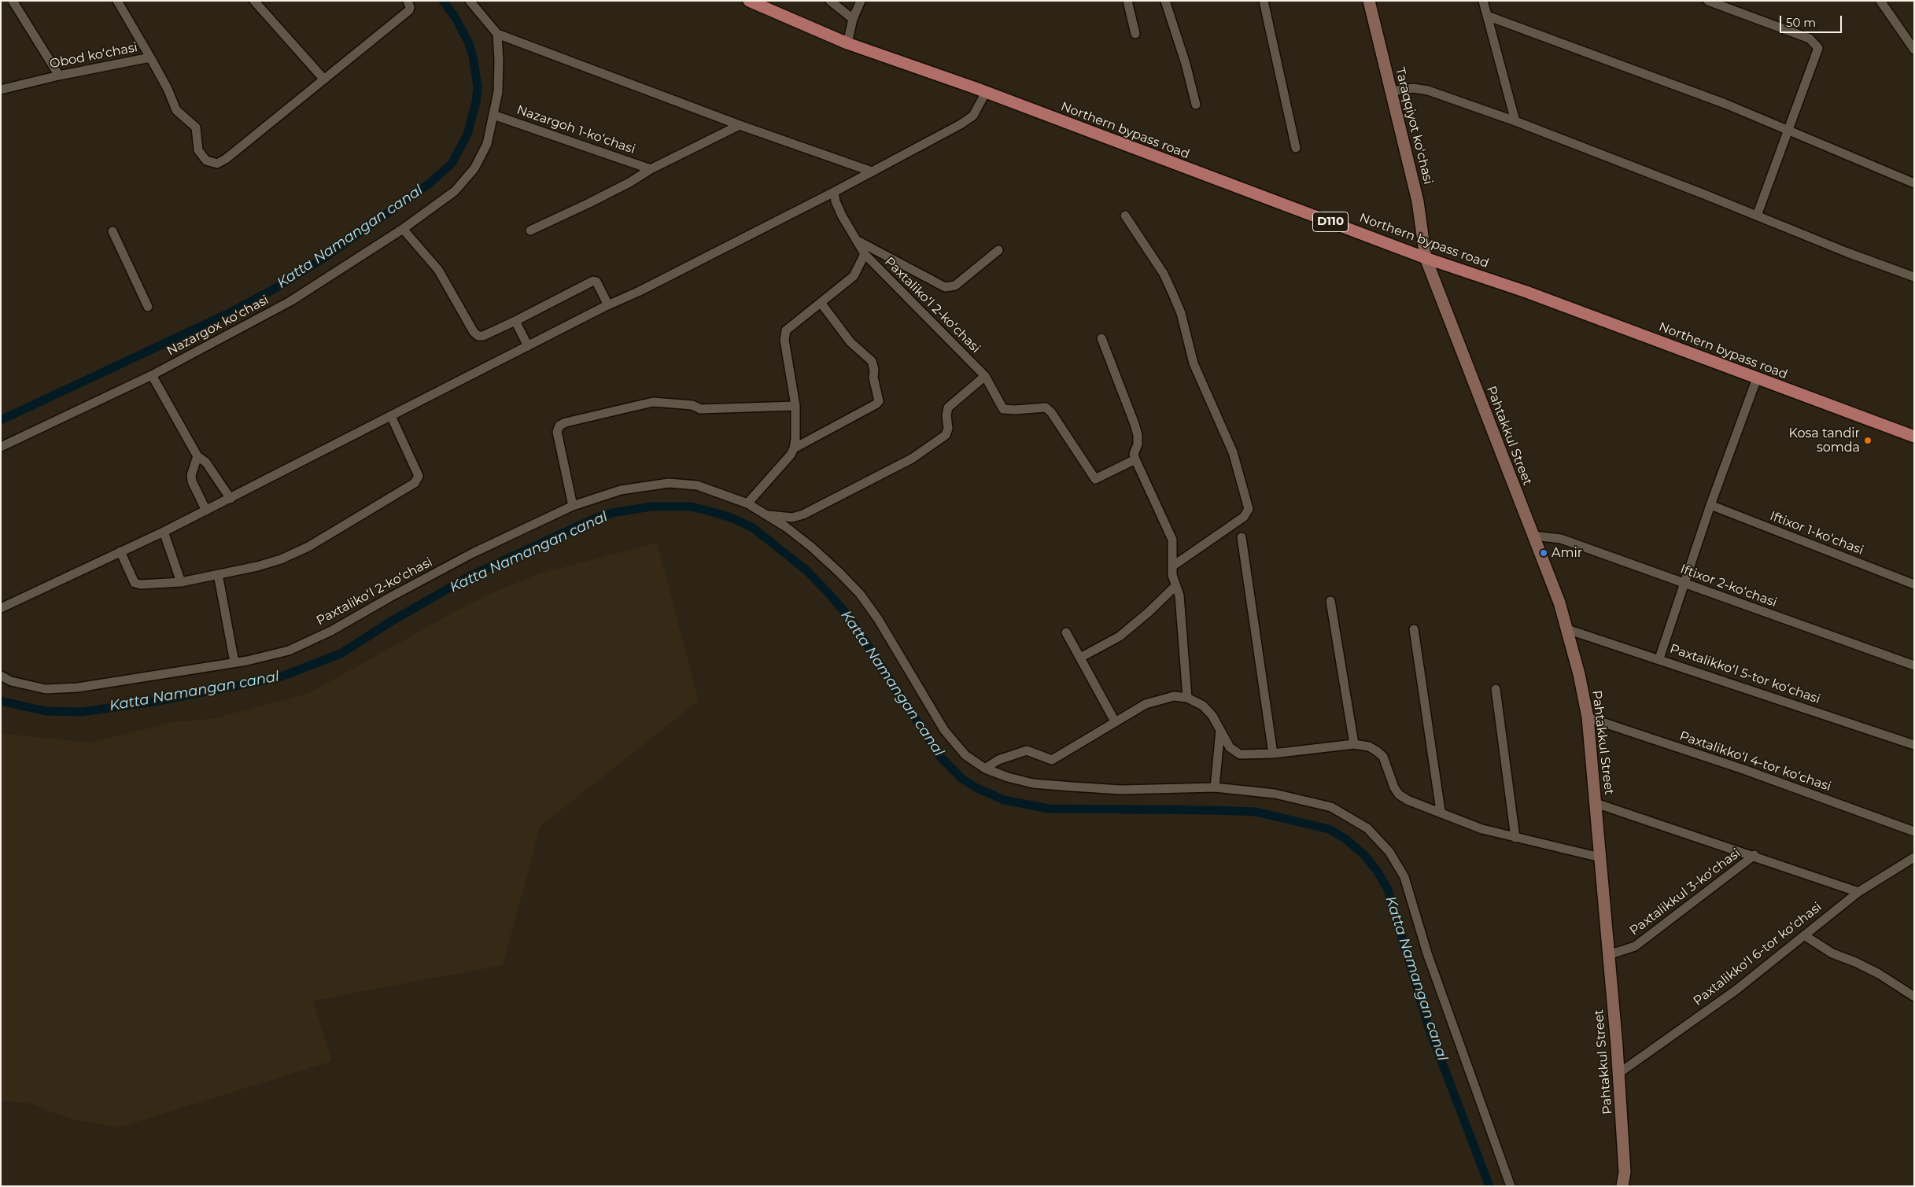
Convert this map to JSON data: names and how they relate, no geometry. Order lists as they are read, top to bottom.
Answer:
{
  "streets": {
    "main road": ["Northern bypass road", "D110"],
    "street": [
      "Obod koʻchasi",
      "Taraqqiyot koʻchasi",
      "Nazargoh 1-koʻchasi",
      "Paxtalikoʻl 2-koʻchasi",
      "Nazargox koʻchasi",
      "Pahtakkul Street",
      "Iftixor 1-koʻchasi",
      "Iftixor 2-koʻchasi",
      "Paxtalikkoʻl 5-tor koʻchasi",
      "Paxtalikkoʻl 4-tor koʻchasi",
      "Paxtalikkul 3-koʻchasi",
      "Paxtalikkoʻl 6-tor koʻchasi"
    ]
  },
  "crossings": [
    ["Taraqqiyot koʻchasi", "Northern bypass road"],
    ["Taraqqiyot koʻchasi", "Pahtakkul Street"],
    ["Nazargoh 1-koʻchasi", "Nazargox koʻchasi"],
    ["Northern bypass road", "Pahtakkul Street"],
    ["Pahtakkul Street", "Iftixor 2-koʻchasi"],
    ["Pahtakkul Street", "Paxtalikkoʻl 5-tor koʻchasi"],
    ["Pahtakkul Street", "Paxtalikkoʻl 4-tor koʻchasi"],
    ["Pahtakkul Street", "Paxtalikkul 3-koʻchasi"],
    ["Pahtakkul Street", "Paxtalikkoʻl 6-tor koʻchasi"],
    ["Paxtalikkul 3-koʻchasi", "Paxtalikkoʻl 6-tor koʻchasi"]
  ],
  "water": ["Katta Namangan canal"],
  "places": ["Kosa tandir somda", "Amir"],
  "scale_bar": "50 m"
}
